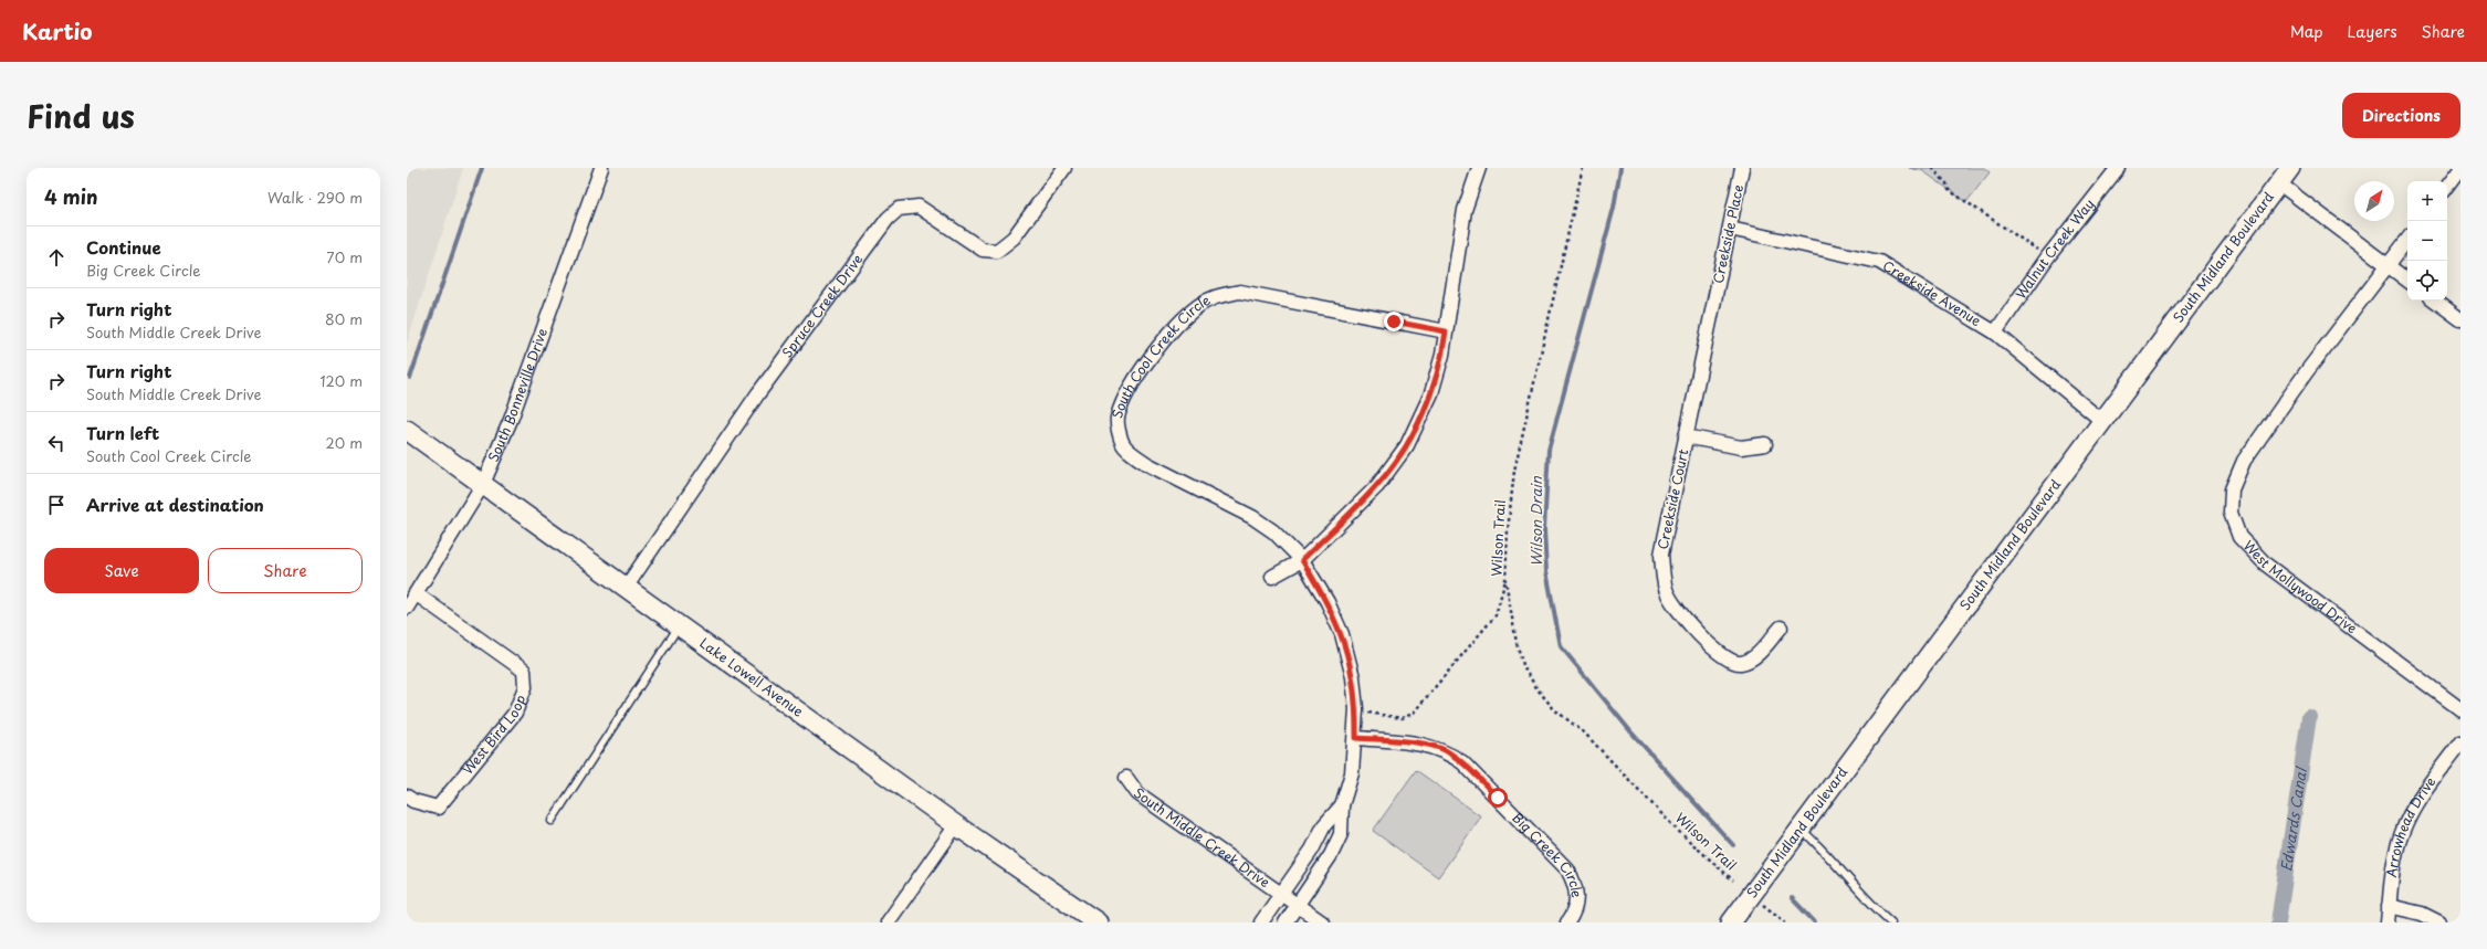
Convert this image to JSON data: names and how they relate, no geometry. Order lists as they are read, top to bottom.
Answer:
{
  "streets": {
    "main road": ["South Midland Boulevard", "Lake Lowell Avenue"],
    "street": [
      "Creekside Place",
      "Walnut Creek Way",
      "Creekside Avenue",
      "Spruce Creek Drive",
      "South Cool Creek Circle",
      "South Bonneville Drive",
      "Creekside Court",
      "West Mollywood Drive",
      "West Bird Loop",
      "Arrowhead Drive",
      "South Middle Creek Drive",
      "Big Creek Circle"
    ],
    "path": ["Wilson Trail"]
  },
  "crossings": [
    ["Creekside Place", "Creekside Avenue"],
    ["Creekside Place", "Creekside Court"],
    ["Walnut Creek Way", "Creekside Avenue"],
    ["South Midland Boulevard", "Creekside Avenue"],
    ["Spruce Creek Drive", "Lake Lowell Avenue"],
    ["South Cool Creek Circle", "South Middle Creek Drive"],
    ["South Bonneville Drive", "Lake Lowell Avenue"],
    ["South Bonneville Drive", "West Bird Loop"],
    ["South Middle Creek Drive", "Big Creek Circle"]
  ],
  "water": ["Wilson Drain", "Edwards Canal"],
  "north": "top right",
  "page": {
    "header": "Kartio",
    "nav": ["Map", "Layers", "Share"],
    "title": "Find us",
    "buttons": [
      "Directions",
      ["Save", "Share"]
    ],
    "heading": ["4 min", "Walk · 290 m"],
    "map_buttons": ["+", "−"],
    "list": [
      ["Continue", "Big Creek Circle", "70 m"],
      ["Turn right", "South Middle Creek Drive", "80 m"],
      ["Turn right", "South Middle Creek Drive", "120 m"],
      ["Turn left", "South Cool Creek Circle", "20 m"],
      "Arrive at destination"
    ]
  }
}
